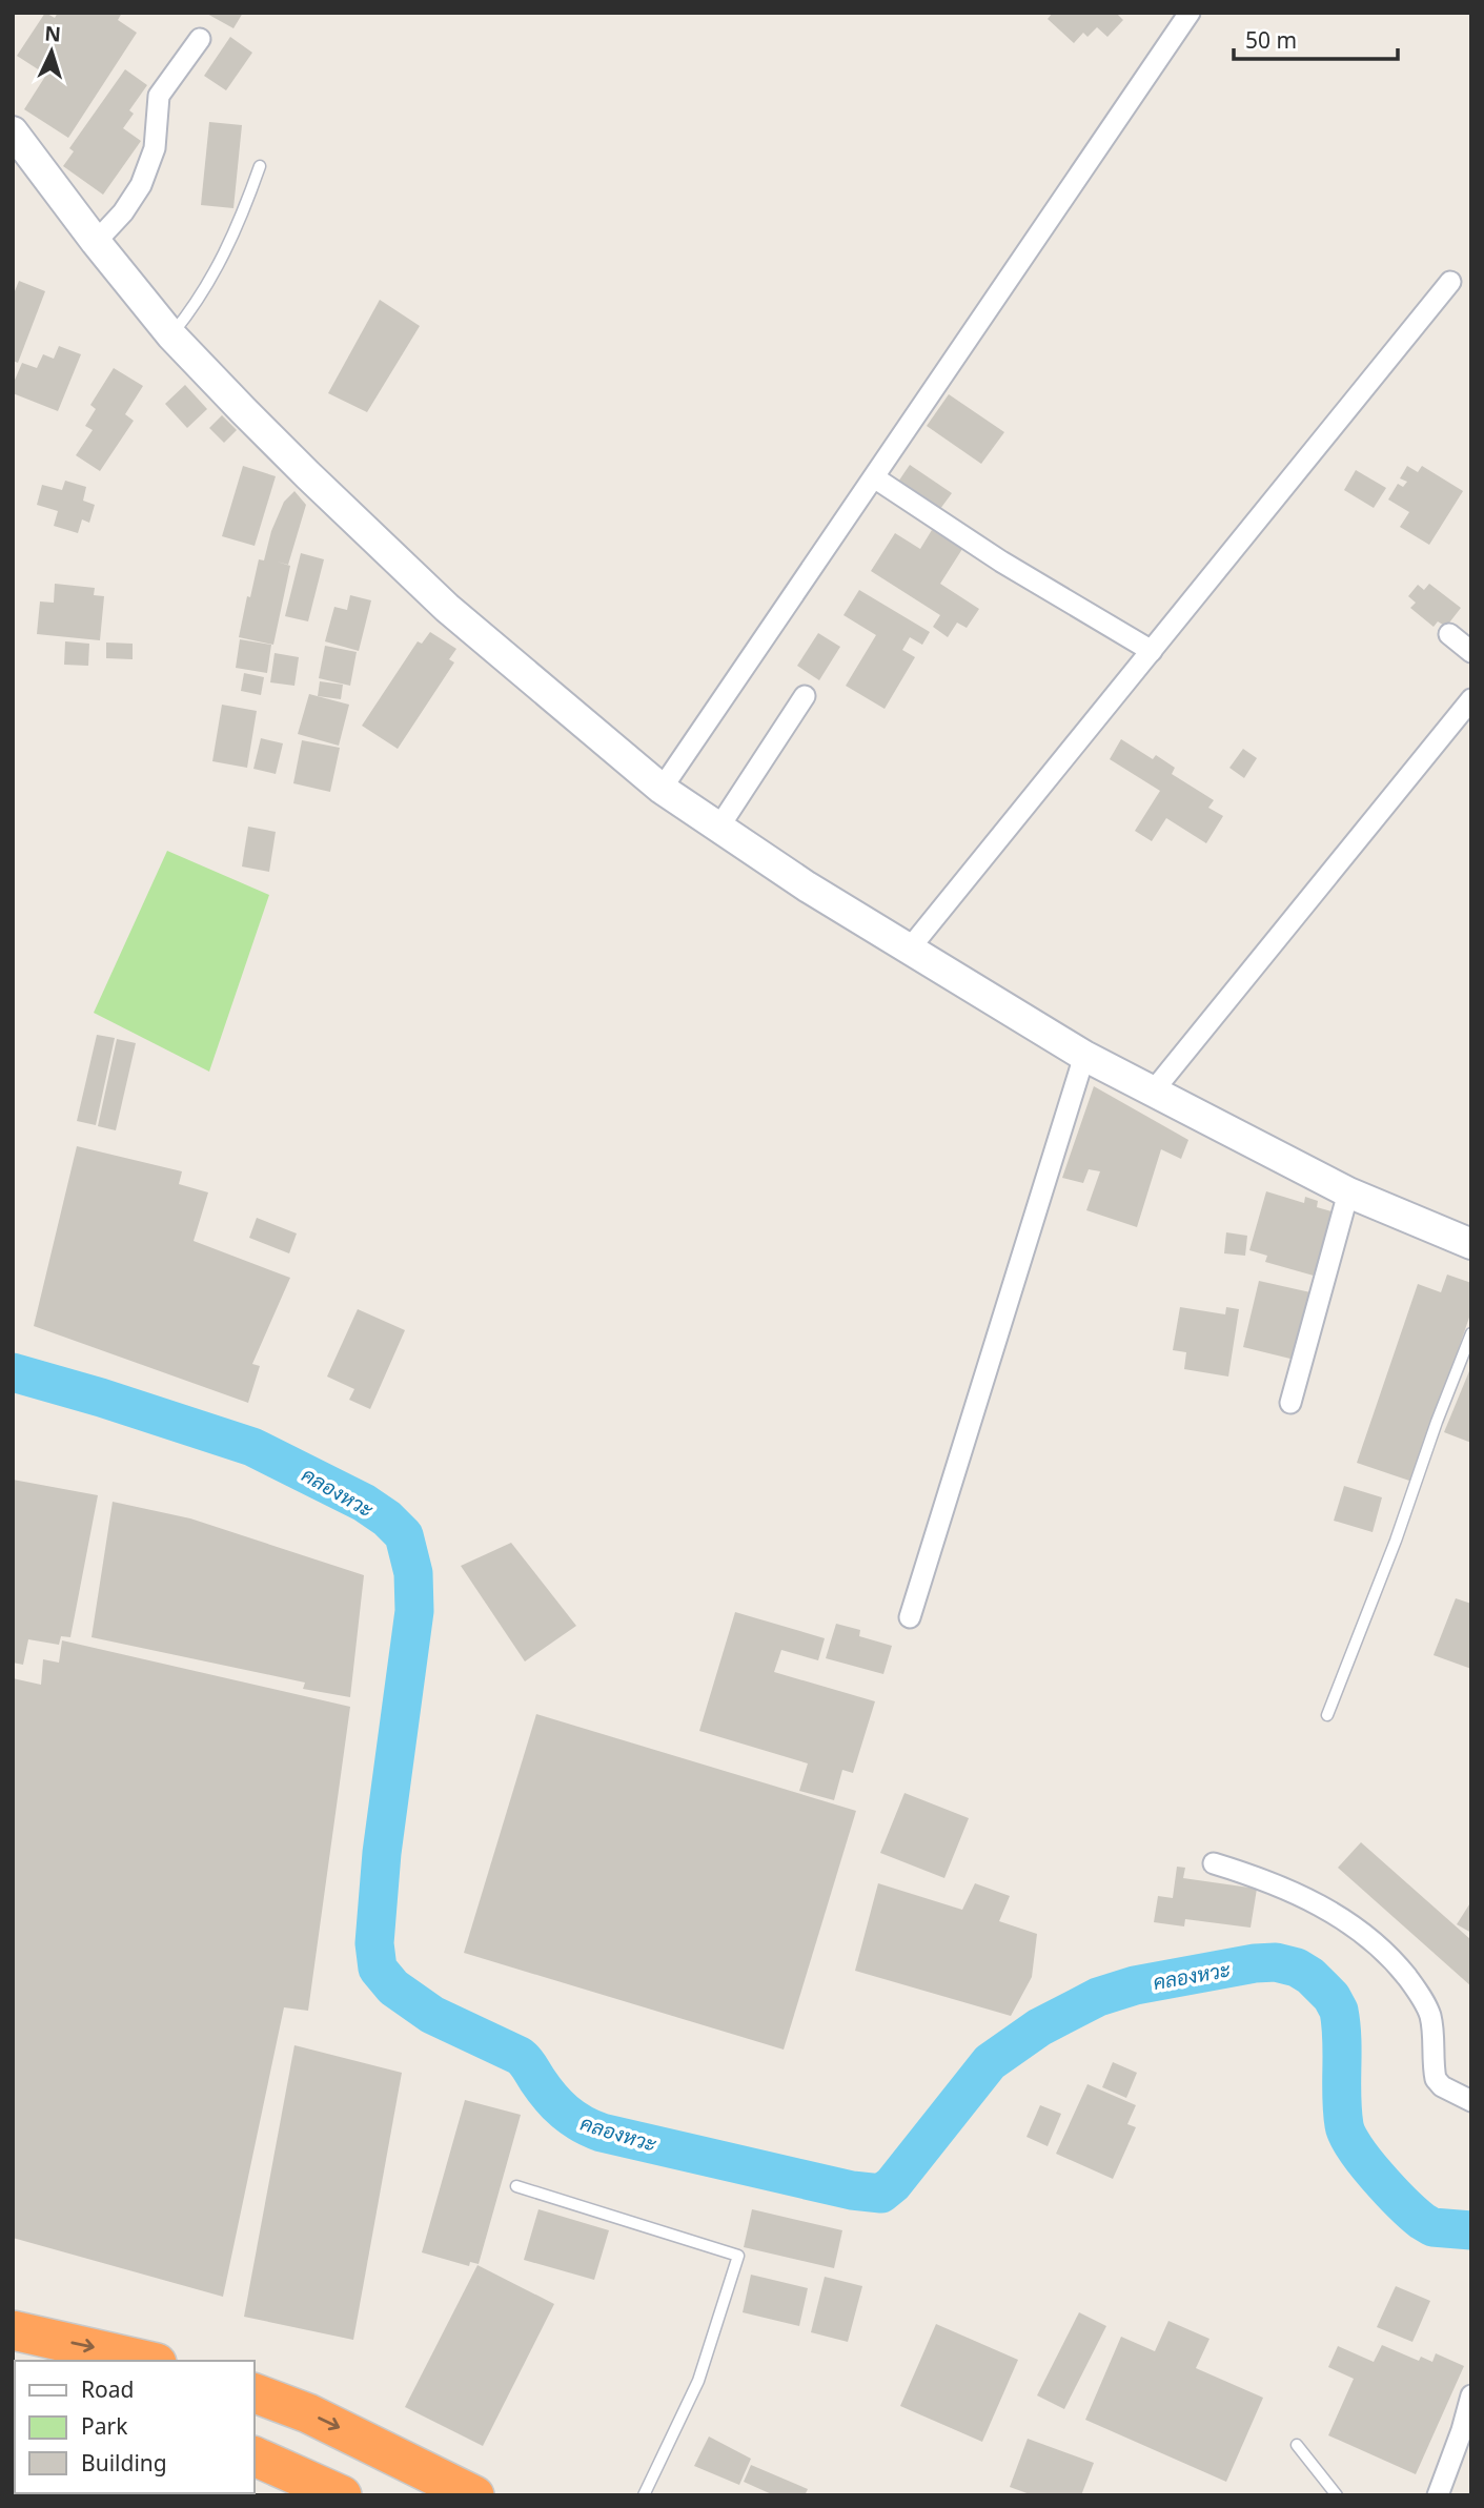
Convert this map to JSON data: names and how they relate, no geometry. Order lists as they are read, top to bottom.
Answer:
{
  "water": ["คลองหวะ"],
  "legend": ["Road", "Park", "Building"],
  "scale_bar": "50 m",
  "north": "top"
}
